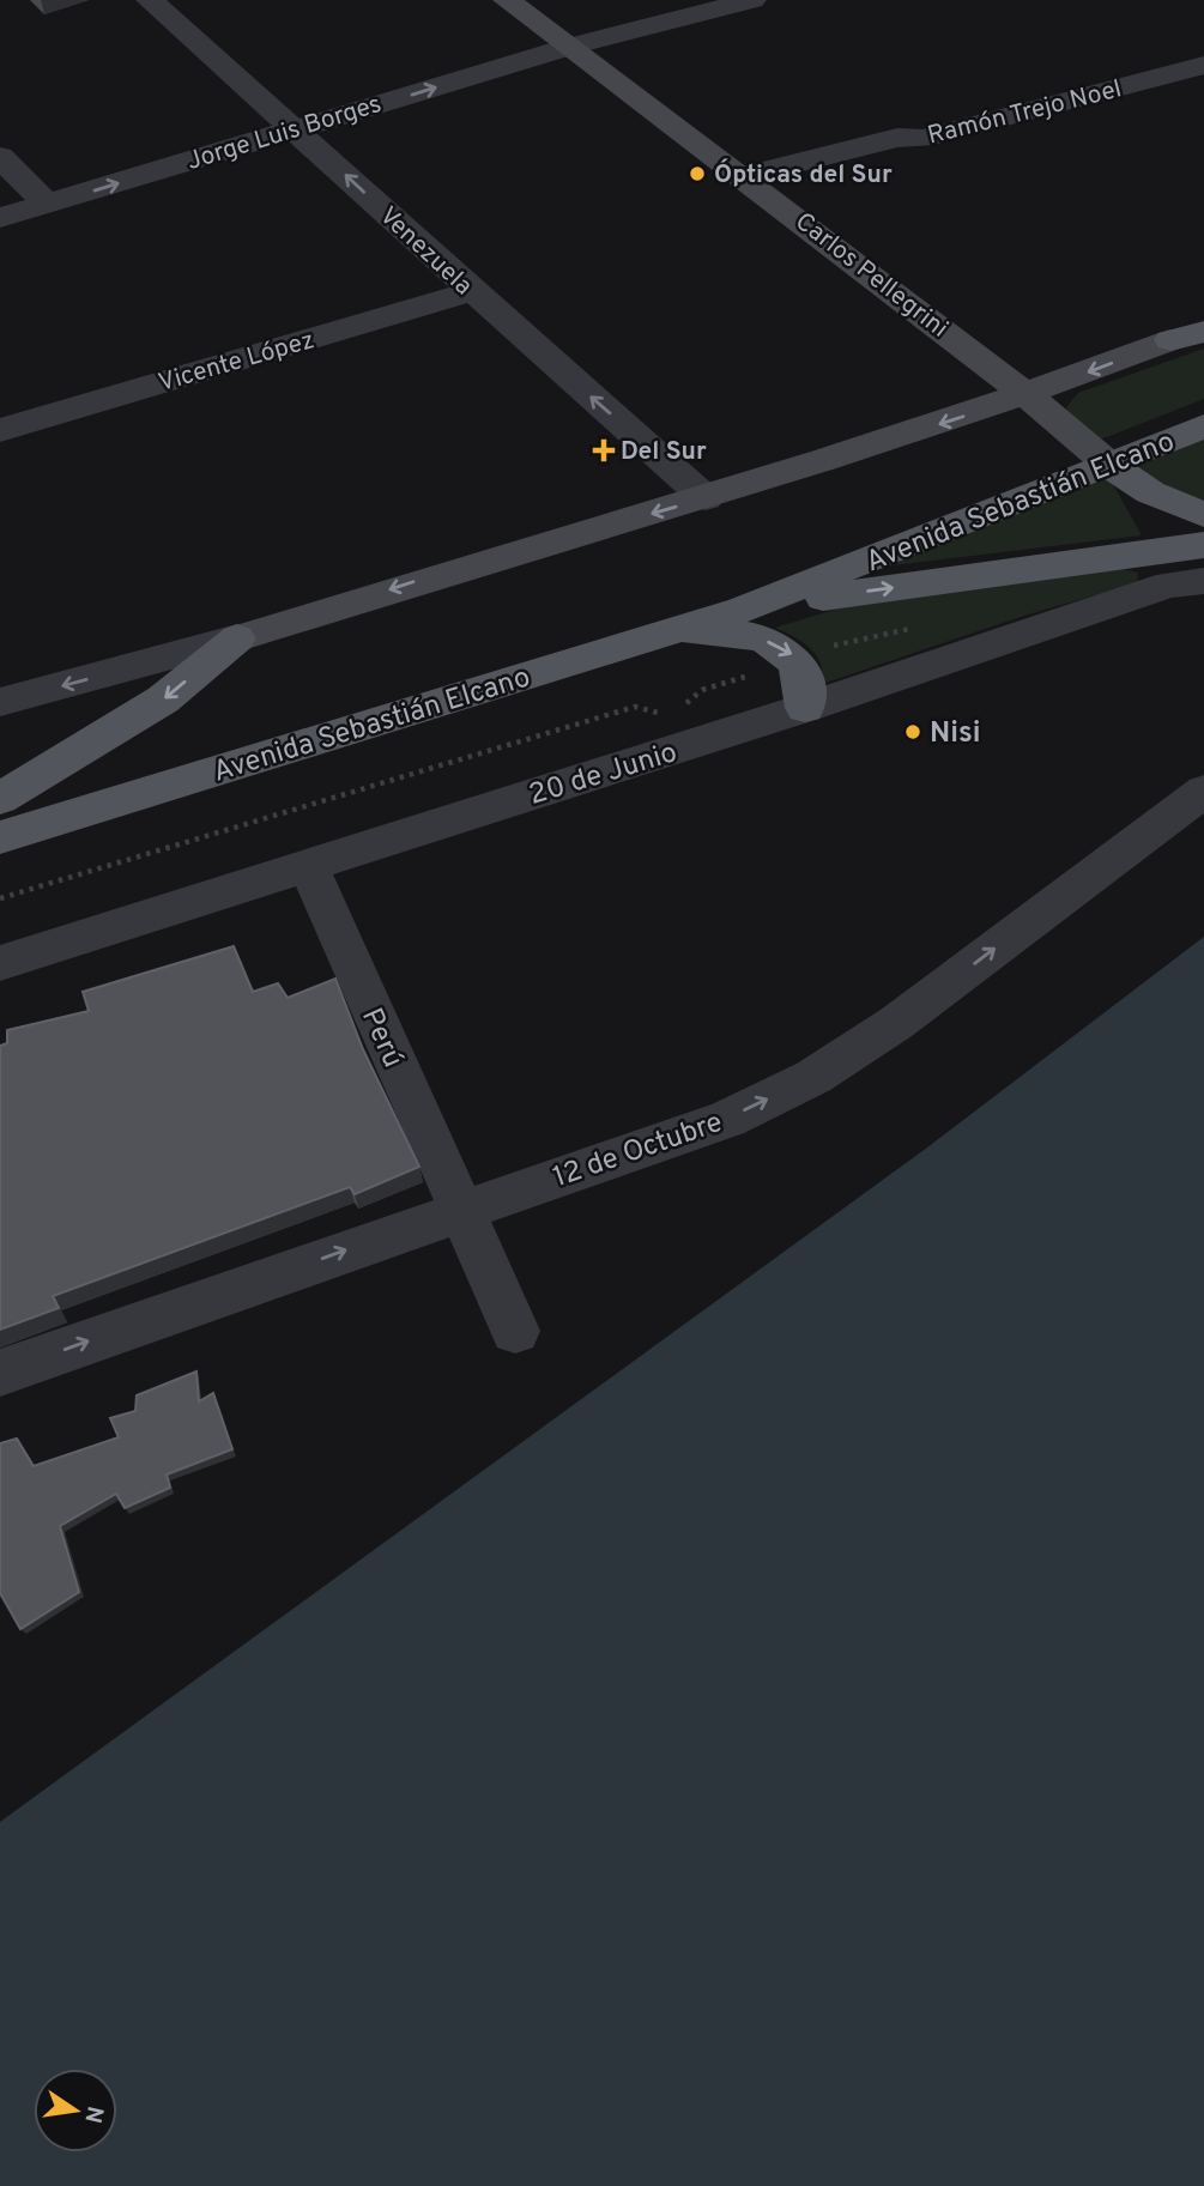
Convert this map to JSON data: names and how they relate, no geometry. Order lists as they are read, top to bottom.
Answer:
{
  "streets": {
    "main road": ["Avenida Sebastián Elcano"],
    "street": [
      "Ramón Trejo Noel",
      "Jorge Luis Borges",
      "Venezuela",
      "Carlos Pellegrini",
      "Vicente López",
      "20 de Junio",
      "Perú",
      "12 de Octubre"
    ]
  },
  "crossings": [
    ["Ramón Trejo Noel", "Carlos Pellegrini"],
    ["Jorge Luis Borges", "Venezuela"],
    ["Jorge Luis Borges", "Carlos Pellegrini"],
    ["Venezuela", "Vicente López"],
    ["Carlos Pellegrini", "Avenida Sebastián Elcano"],
    ["Avenida Sebastián Elcano", "20 de Junio"],
    ["20 de Junio", "Perú"],
    ["Perú", "12 de Octubre"]
  ],
  "one_way": ["Jorge Luis Borges", "Venezuela", "12 de Octubre"],
  "places": {
    "other": ["Ópticas del Sur", "Nisi"],
    "health": ["Del Sur"]
  },
  "north": "right"
}
